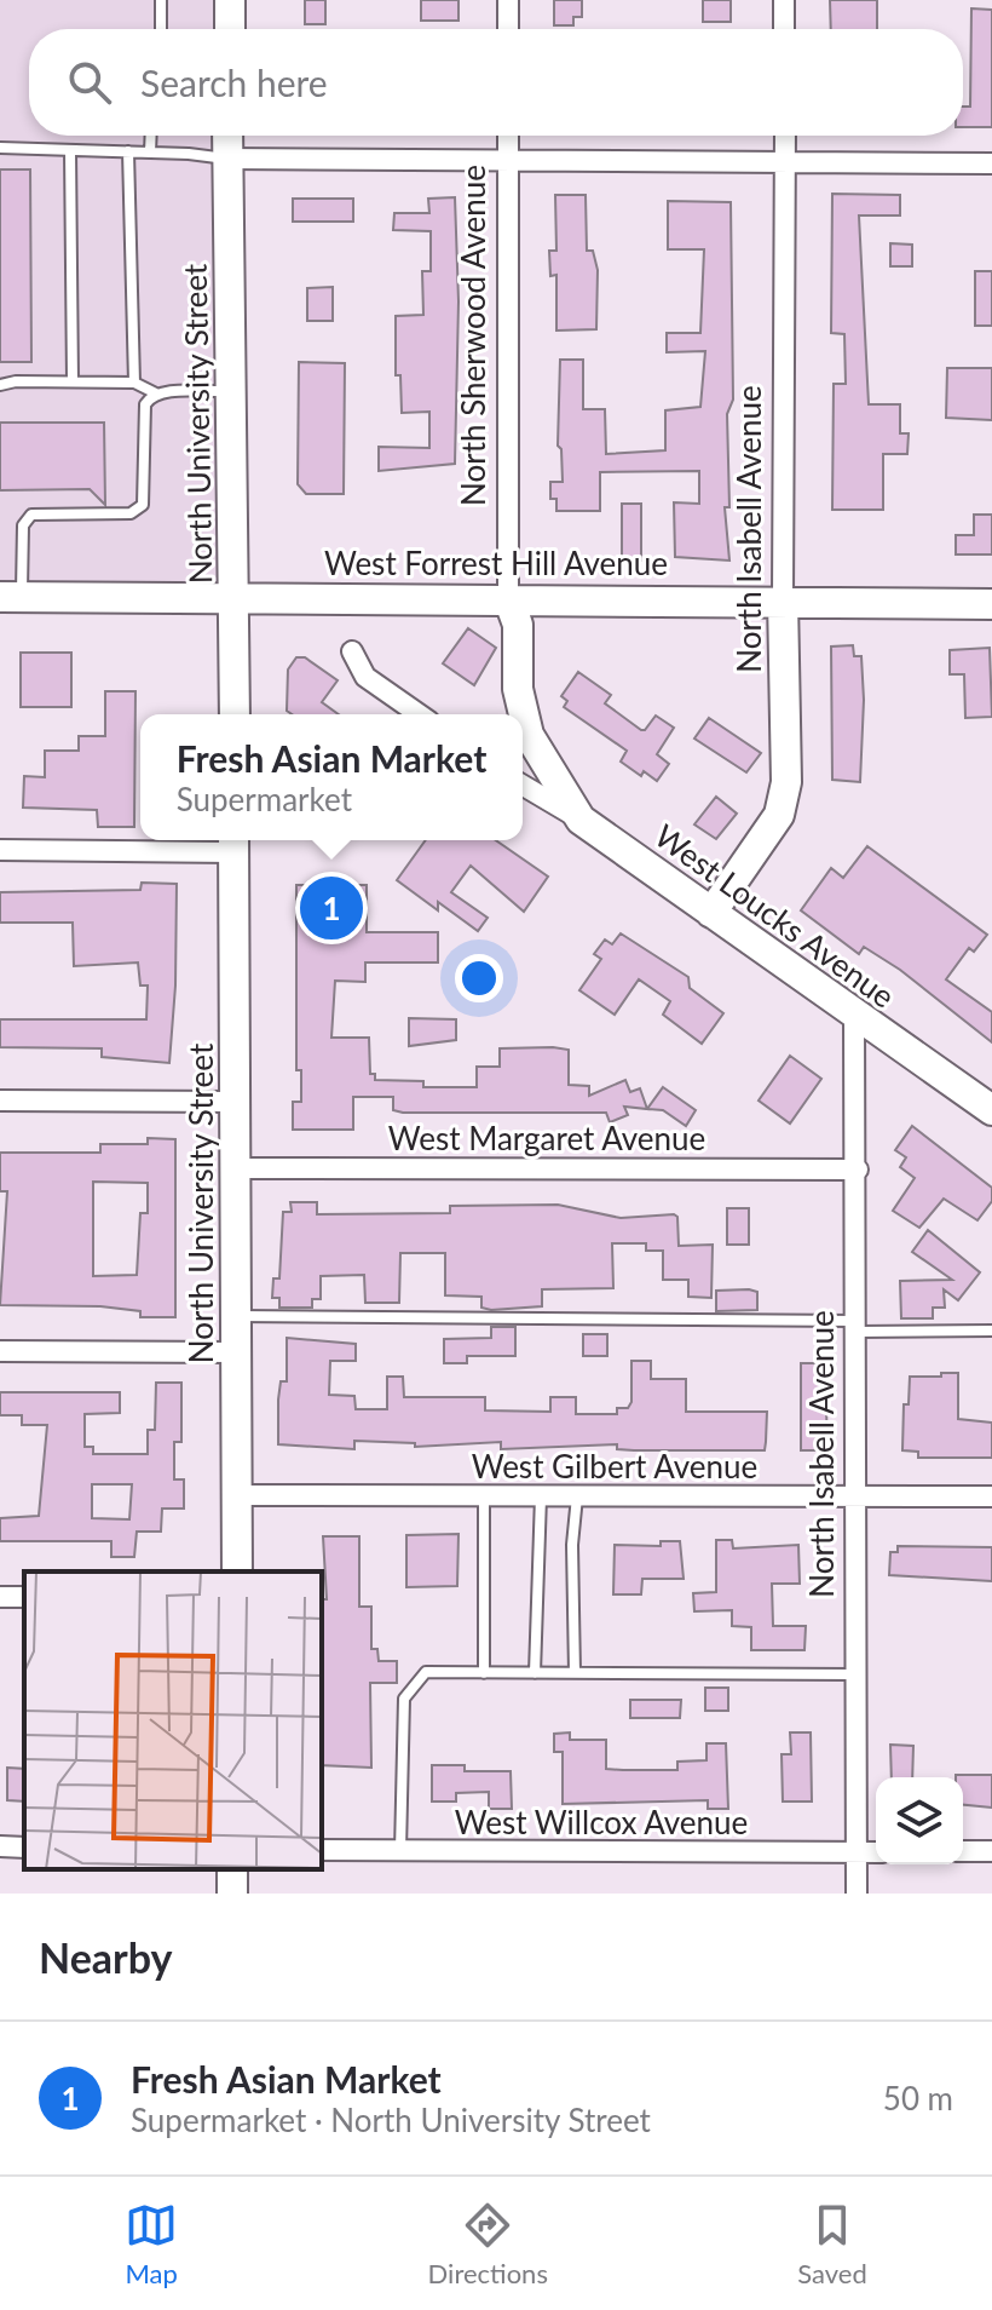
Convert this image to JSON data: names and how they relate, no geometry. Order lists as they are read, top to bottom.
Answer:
{
  "streets": {
    "main road": [
      "North Sherwood Avenue",
      "North University Street",
      "North Isabell Avenue",
      "West Forrest Hill Avenue",
      "West Loucks Avenue"
    ],
    "street": ["West Margaret Avenue", "West Gilbert Avenue", "West Willcox Avenue"]
  },
  "crossings": [
    ["North Sherwood Avenue", "West Forrest Hill Avenue"],
    ["North Sherwood Avenue", "West Loucks Avenue"],
    ["North University Street", "West Forrest Hill Avenue"],
    ["North University Street", "West Margaret Avenue"],
    ["North University Street", "West Gilbert Avenue"],
    ["North Isabell Avenue", "West Forrest Hill Avenue"],
    ["North Isabell Avenue", "West Loucks Avenue"],
    ["North Isabell Avenue", "West Margaret Avenue"],
    ["North Isabell Avenue", "West Gilbert Avenue"],
    ["North Isabell Avenue", "West Willcox Avenue"]
  ],
  "page": {
    "search": "Search here",
    "popup": ["Fresh Asian Market", "Supermarket"],
    "pins": "1",
    "heading": "Nearby",
    "list": [
      {
        "mark": "1",
        "name": "Fresh Asian Market",
        "note": "Supermarket · North University Street",
        "value": "50 m"
      }
    ],
    "nav": ["Map", "Directions", "Saved"]
  }
}
